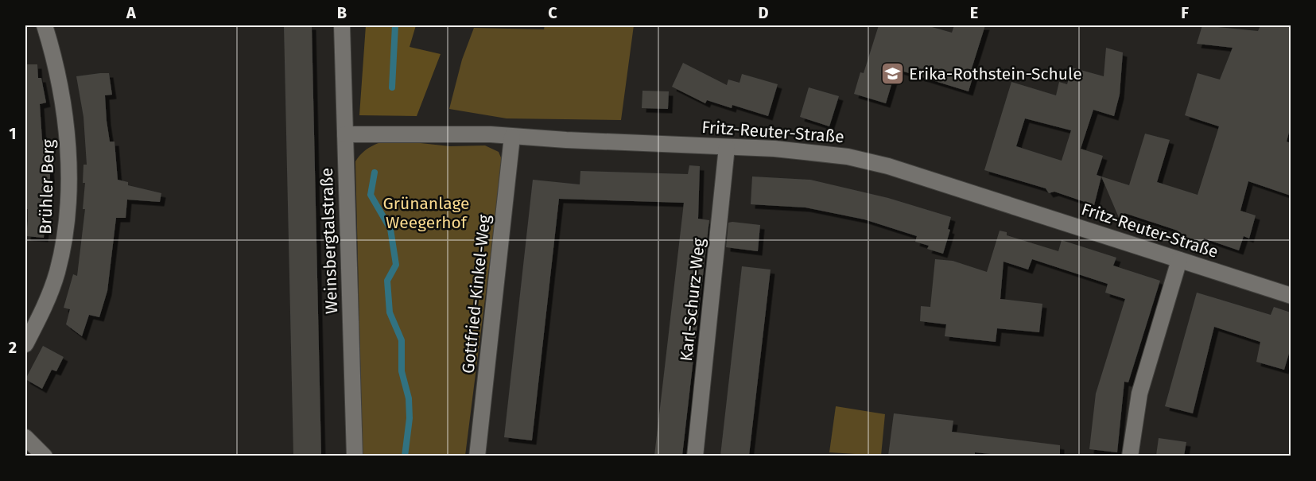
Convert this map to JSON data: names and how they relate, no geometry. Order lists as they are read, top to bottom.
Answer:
{
  "streets": {
    "street": [
      "Fritz-Reuter-Straße",
      "Brühler Berg",
      "Weinsbergtalstraße",
      "Gottfried-Kinkel-Weg",
      "Karl-Schurz-Weg"
    ]
  },
  "crossings": [
    ["Fritz-Reuter-Straße", "Weinsbergtalstraße"],
    ["Fritz-Reuter-Straße", "Gottfried-Kinkel-Weg"],
    ["Fritz-Reuter-Straße", "Karl-Schurz-Weg"]
  ],
  "parks": ["Grünanlage Weegerhof"],
  "places": {
    "school or university": ["Erika-Rothstein-Schule"]
  },
  "grid": {
    "columns": [
      "A",
      "B",
      "C",
      "D",
      "E",
      "F"
    ],
    "rows": ["1", "2"]
  }
}
